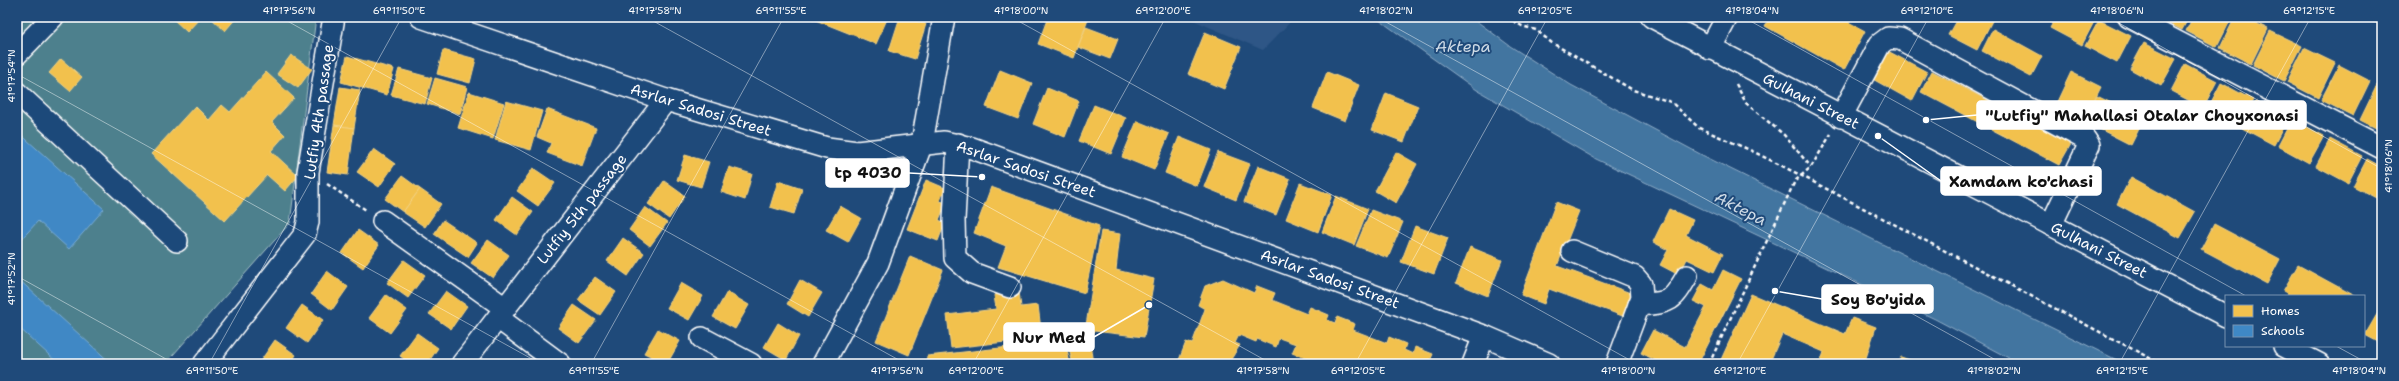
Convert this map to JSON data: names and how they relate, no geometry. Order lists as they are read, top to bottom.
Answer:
{
  "streets": {
    "street": [
      "Gulhani Street",
      "Asrlar Sadosi Street",
      "Lutfiy 4th passage",
      "Lutfiy 5th passage"
    ]
  },
  "crossings": [
    ["Asrlar Sadosi Street", "Lutfiy 5th passage"]
  ],
  "water": ["Aktepa"],
  "places": [
    "\"Lutfiy\" Mahallasi Otalar Choyxonasi",
    "Xamdam ko'chasi",
    "tp 4030",
    "Soy Bo'yida",
    "Nur Med"
  ],
  "legend": ["Homes", "Schools"],
  "coordinates": [
    "41°17'56\"N",
    "69°11'50\"E",
    "41°17'58\"N",
    "69°11'55\"E",
    "41°18'00\"N",
    "69°12'00\"E",
    "41°18'02\"N",
    "69°12'05\"E",
    "41°18'04\"N",
    "69°12'10\"E",
    "41°18'06\"N",
    "69°12'15\"E",
    "41°17'54\"N",
    "41°17'52\"N"
  ]
}
